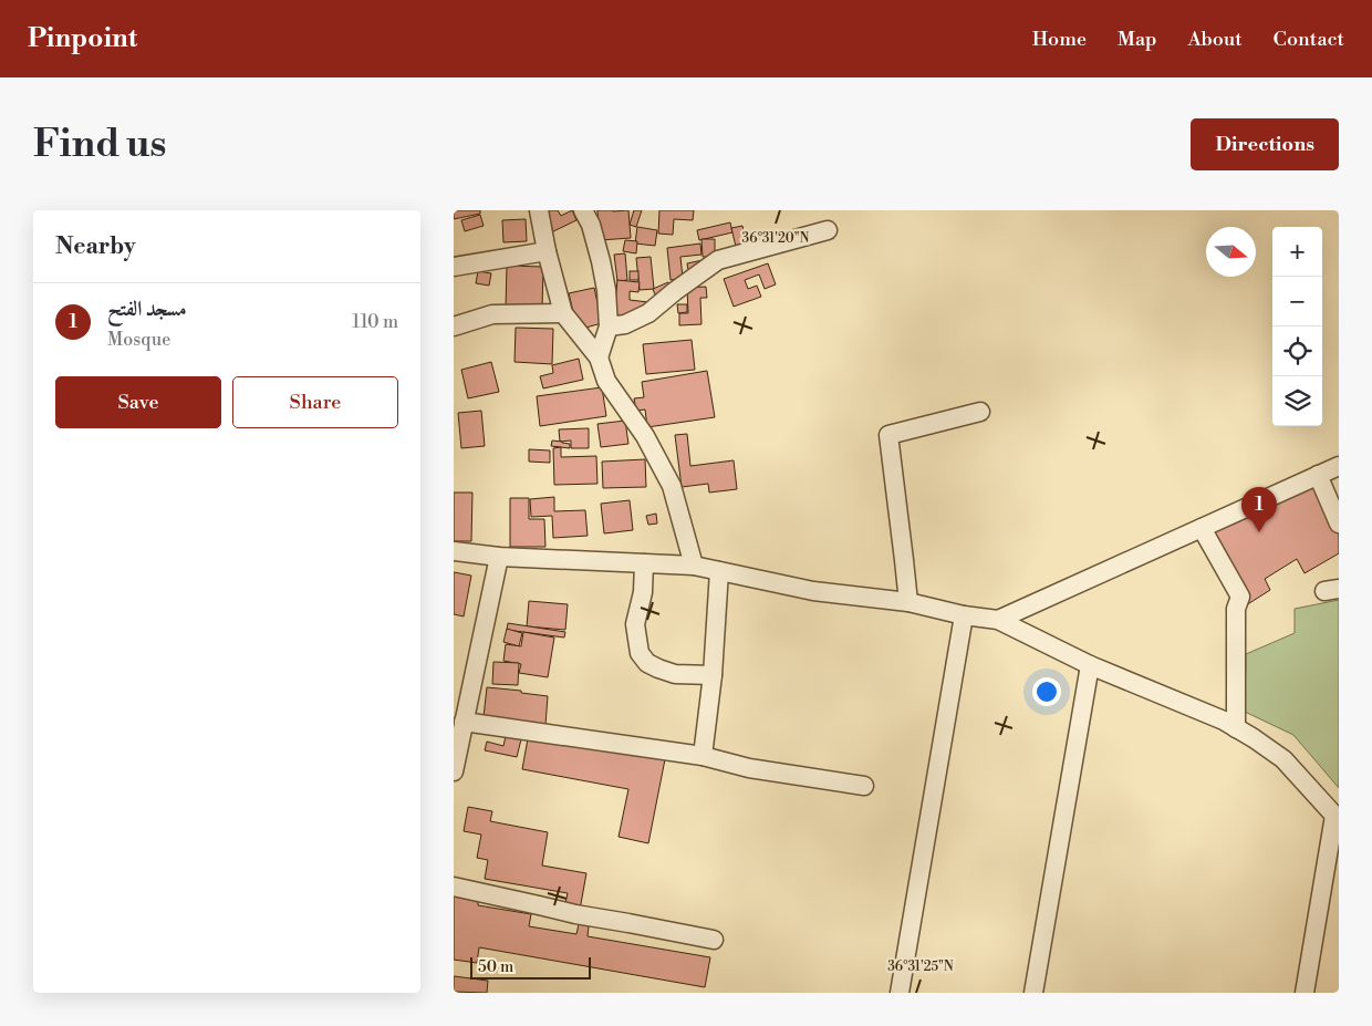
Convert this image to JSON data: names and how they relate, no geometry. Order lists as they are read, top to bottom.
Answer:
{
  "scale_bar": "50 m",
  "north": "right",
  "page": {
    "header": "Pinpoint",
    "nav": [
      "Home",
      "Map",
      "About",
      "Contact"
    ],
    "buttons": [
      "Directions",
      ["Save", "Share"]
    ],
    "title": "Find us",
    "heading": "Nearby",
    "map_buttons": ["+", "−"],
    "list": [
      {
        "mark": "1",
        "name": "مسجد الفتح",
        "note": "Mosque",
        "value": "110 m"
      }
    ],
    "pins": "1",
    "scale": "50 m"
  },
  "coordinates": ["36°31'20\"N", "36°31'25\"N"]
}
